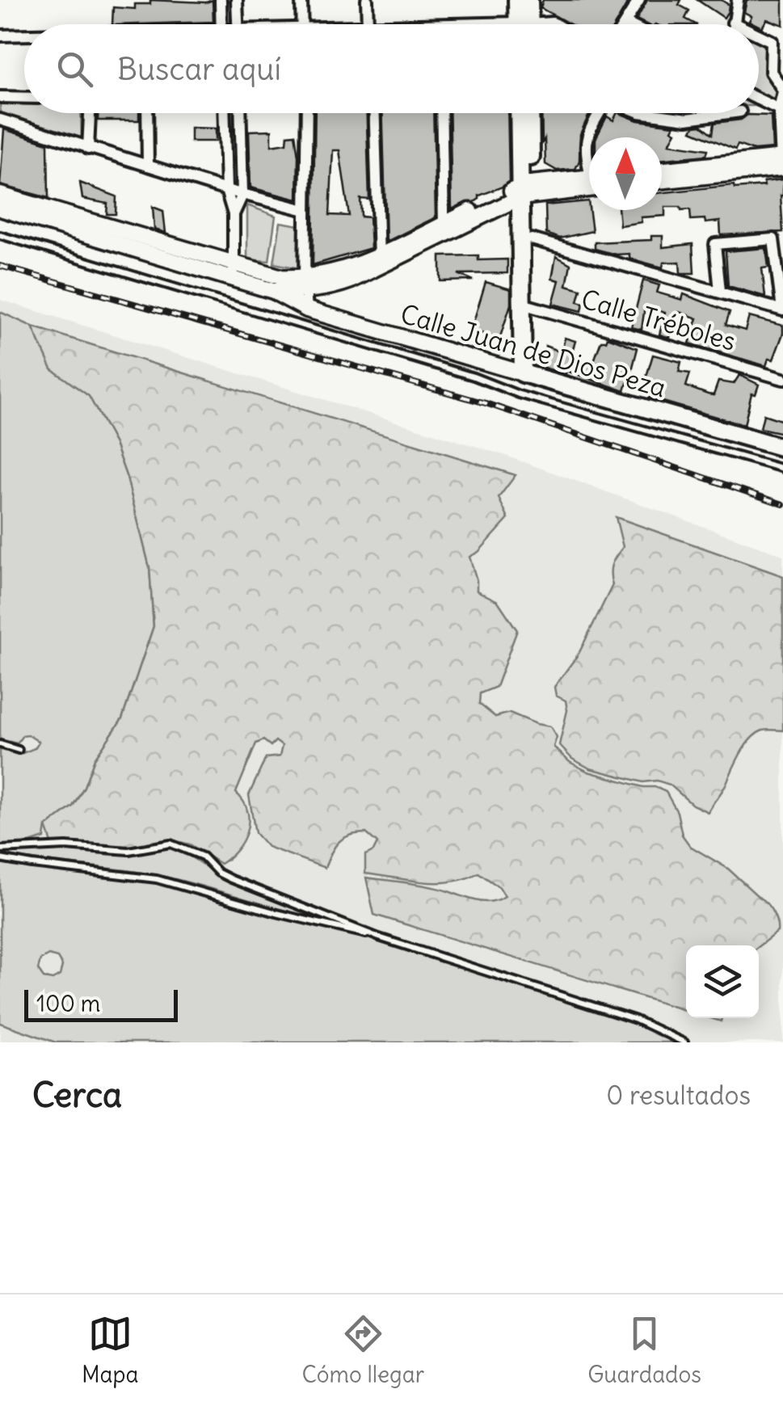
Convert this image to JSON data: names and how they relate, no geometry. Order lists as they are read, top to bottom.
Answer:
{
  "streets": {
    "main road": ["Calle Juan de Dios Peza"],
    "street": ["Calle Tréboles"]
  },
  "scale_bar": "100 m",
  "north": "top",
  "page": {
    "search": "Buscar aquí",
    "scale": "100 m",
    "heading": ["Cerca", "0 resultados"],
    "nav": ["Mapa", "Cómo llegar", "Guardados"]
  }
}
